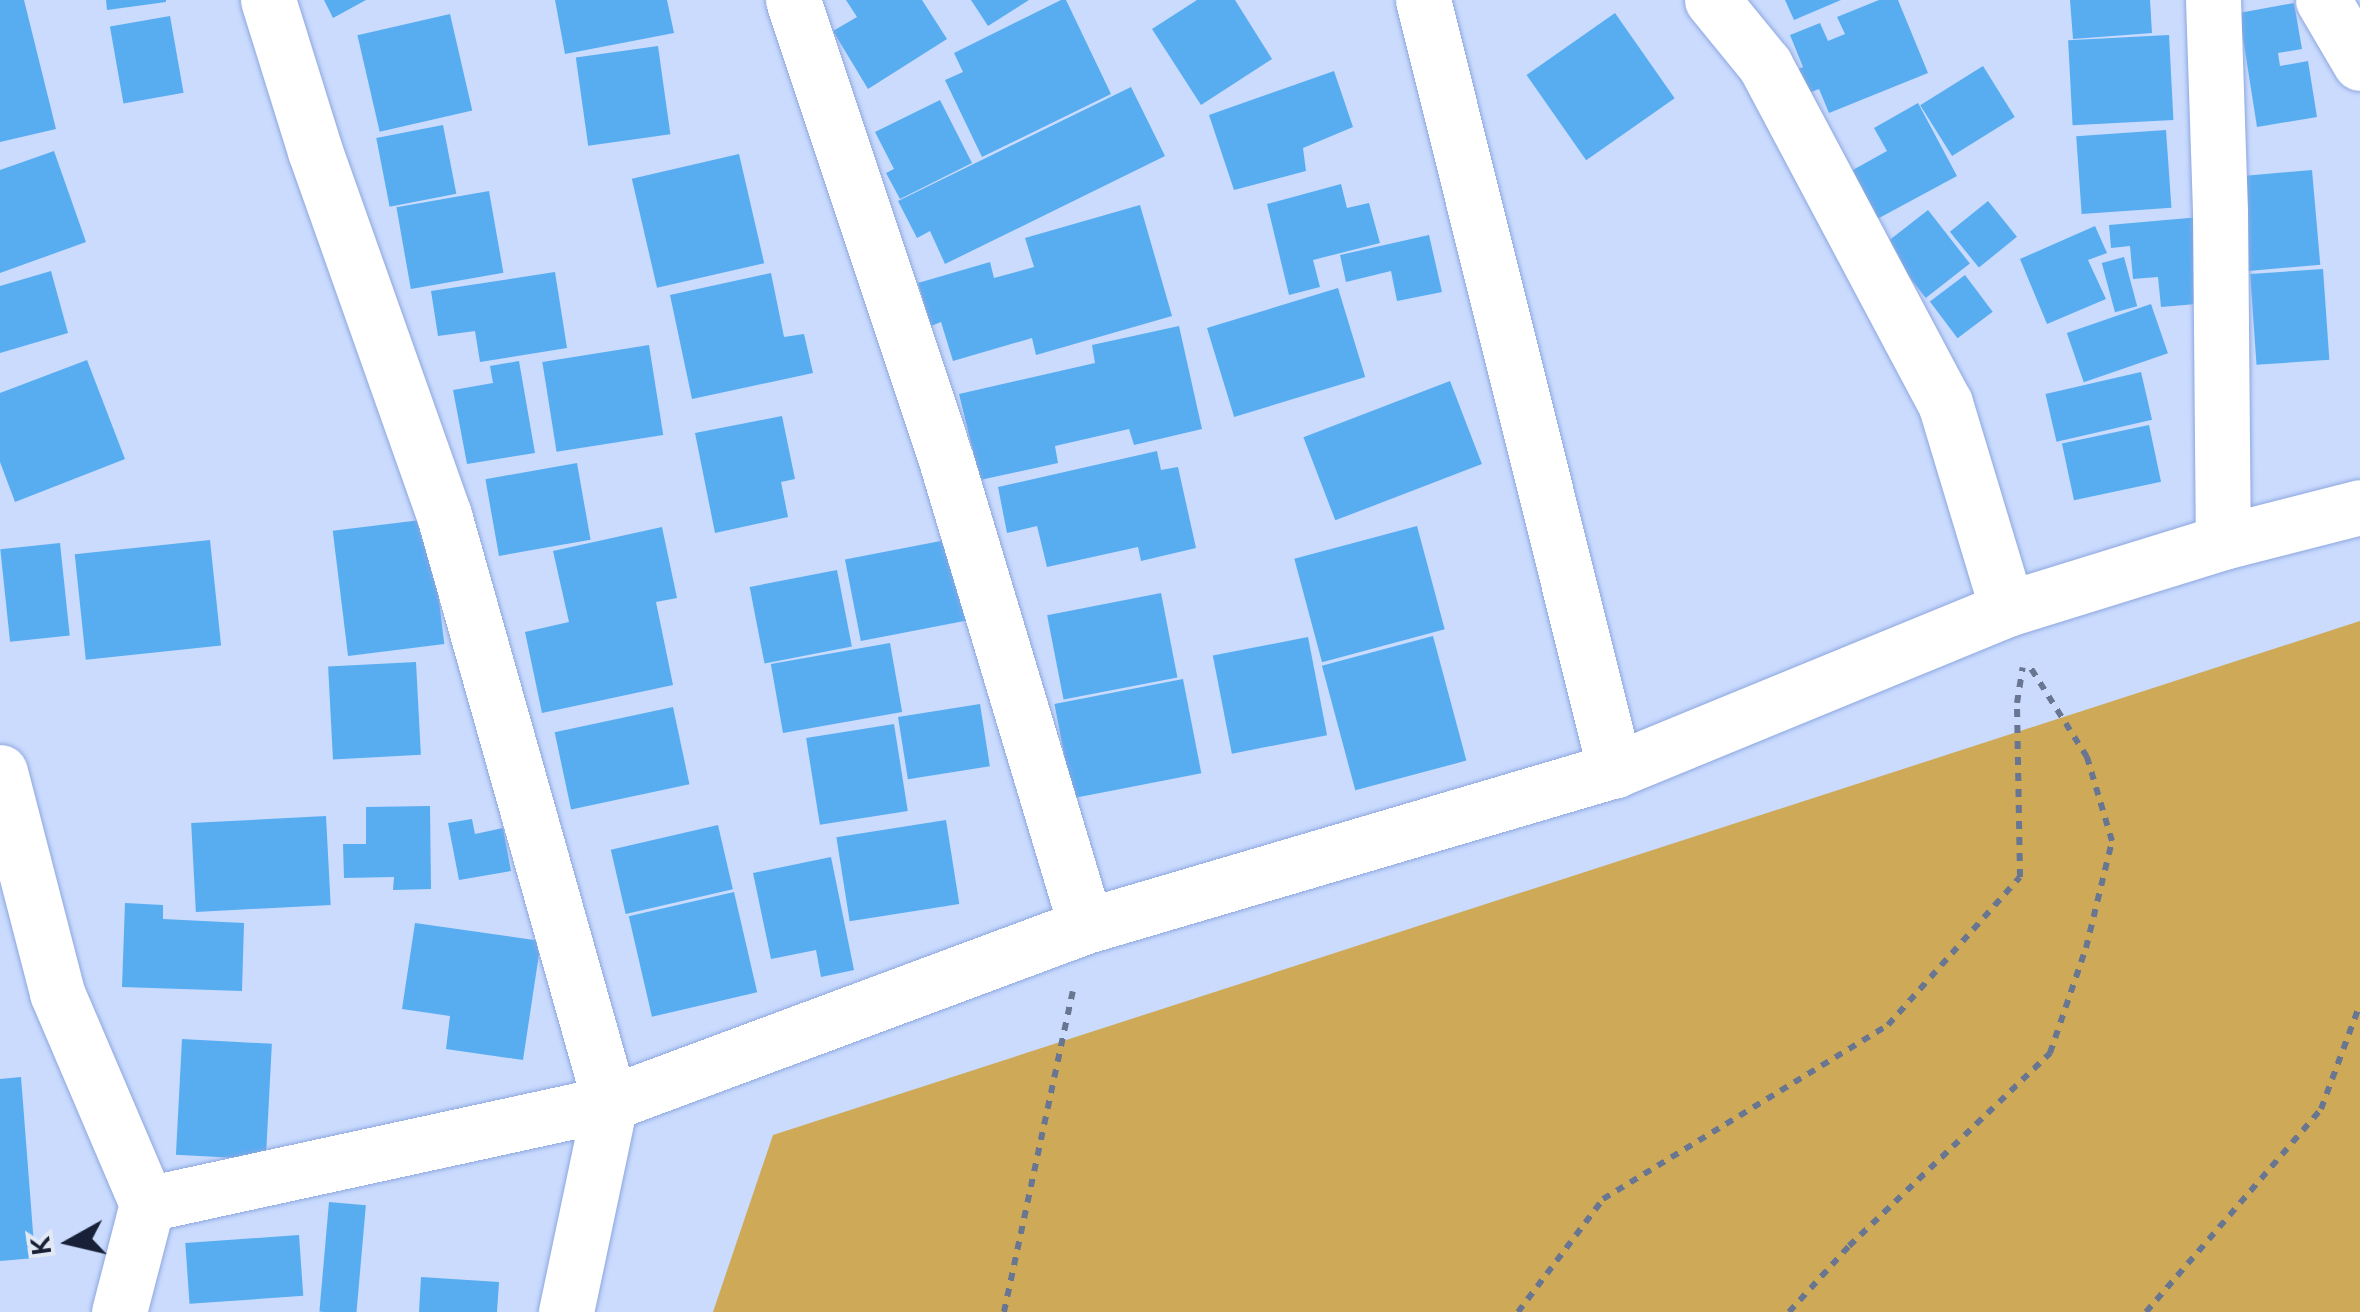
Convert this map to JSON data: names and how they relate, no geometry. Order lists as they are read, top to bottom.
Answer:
{
  "north": "left"
}
